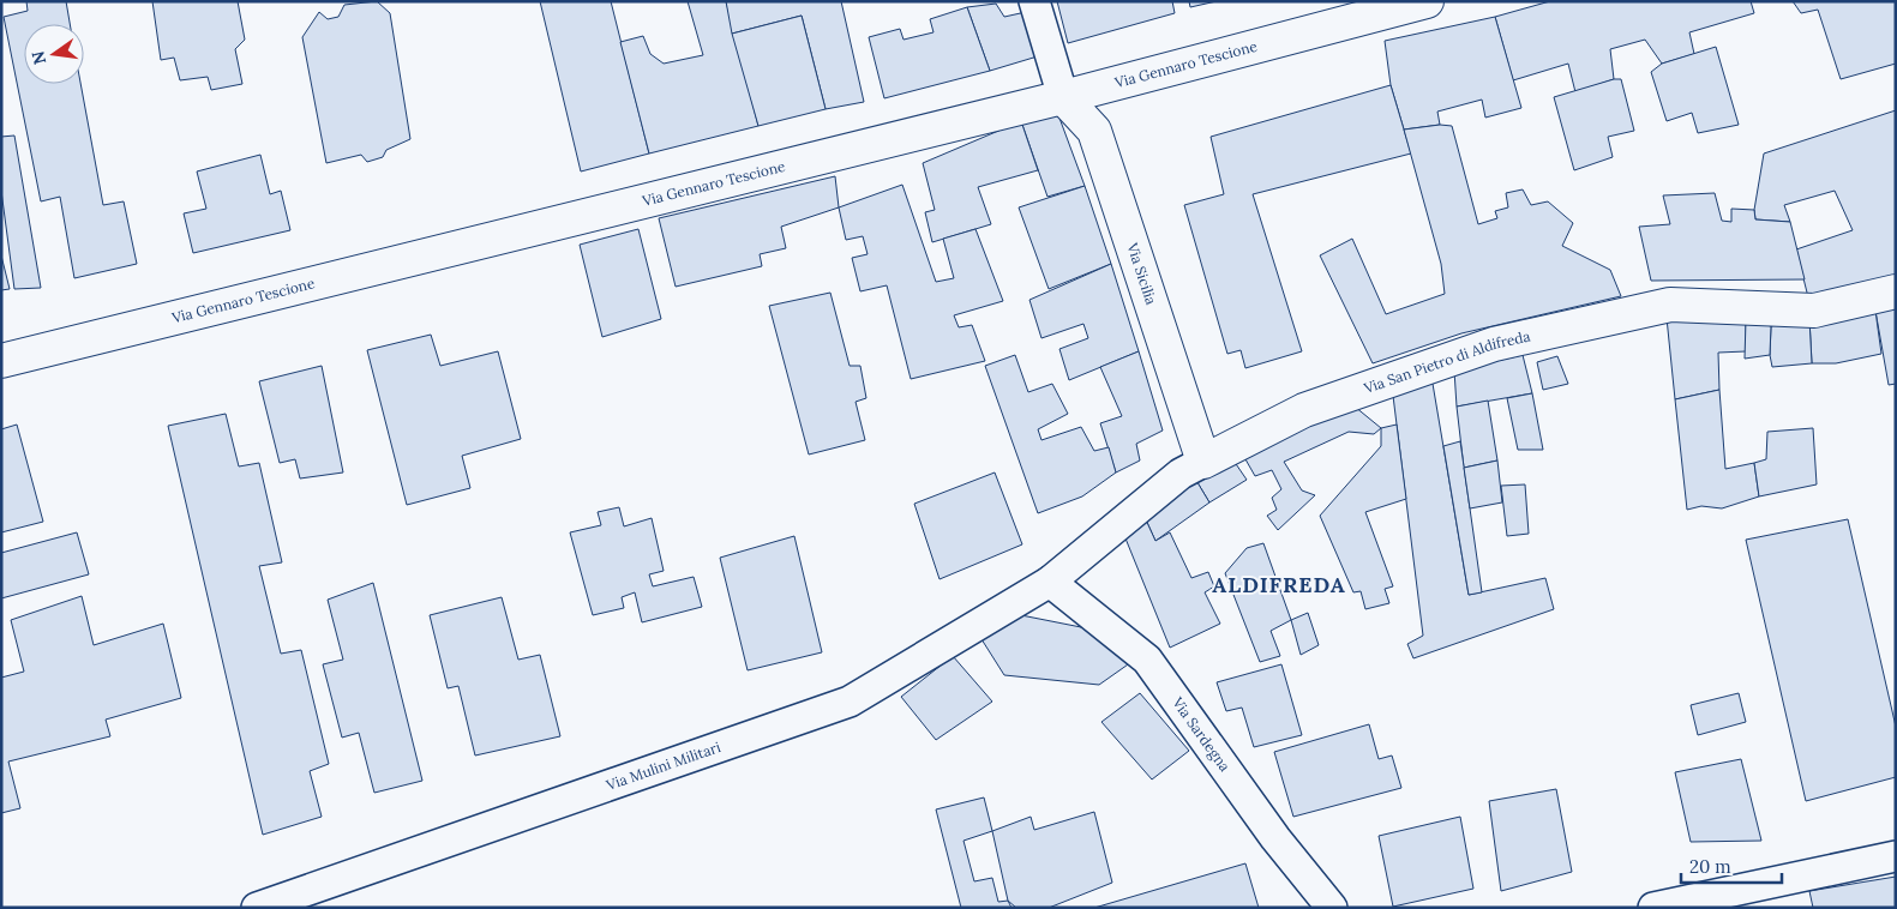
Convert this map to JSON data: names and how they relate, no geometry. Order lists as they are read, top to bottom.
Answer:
{
  "streets": {
    "street": [
      "Via Gennaro Tescione",
      "Via Sicilia",
      "Via San Pietro di Aldifreda",
      "Via Sardegna",
      "Via Mulini Militari"
    ]
  },
  "crossings": [
    ["Via Gennaro Tescione", "Via Sicilia"],
    ["Via Sicilia", "Via San Pietro di Aldifreda"],
    ["Via San Pietro di Aldifreda", "Via Sardegna"],
    ["Via San Pietro di Aldifreda", "Via Mulini Militari"],
    ["Via Sardegna", "Via Mulini Militari"]
  ],
  "districts": ["ALDIFREDA"],
  "scale_bar": "20 m",
  "north": "left"
}
